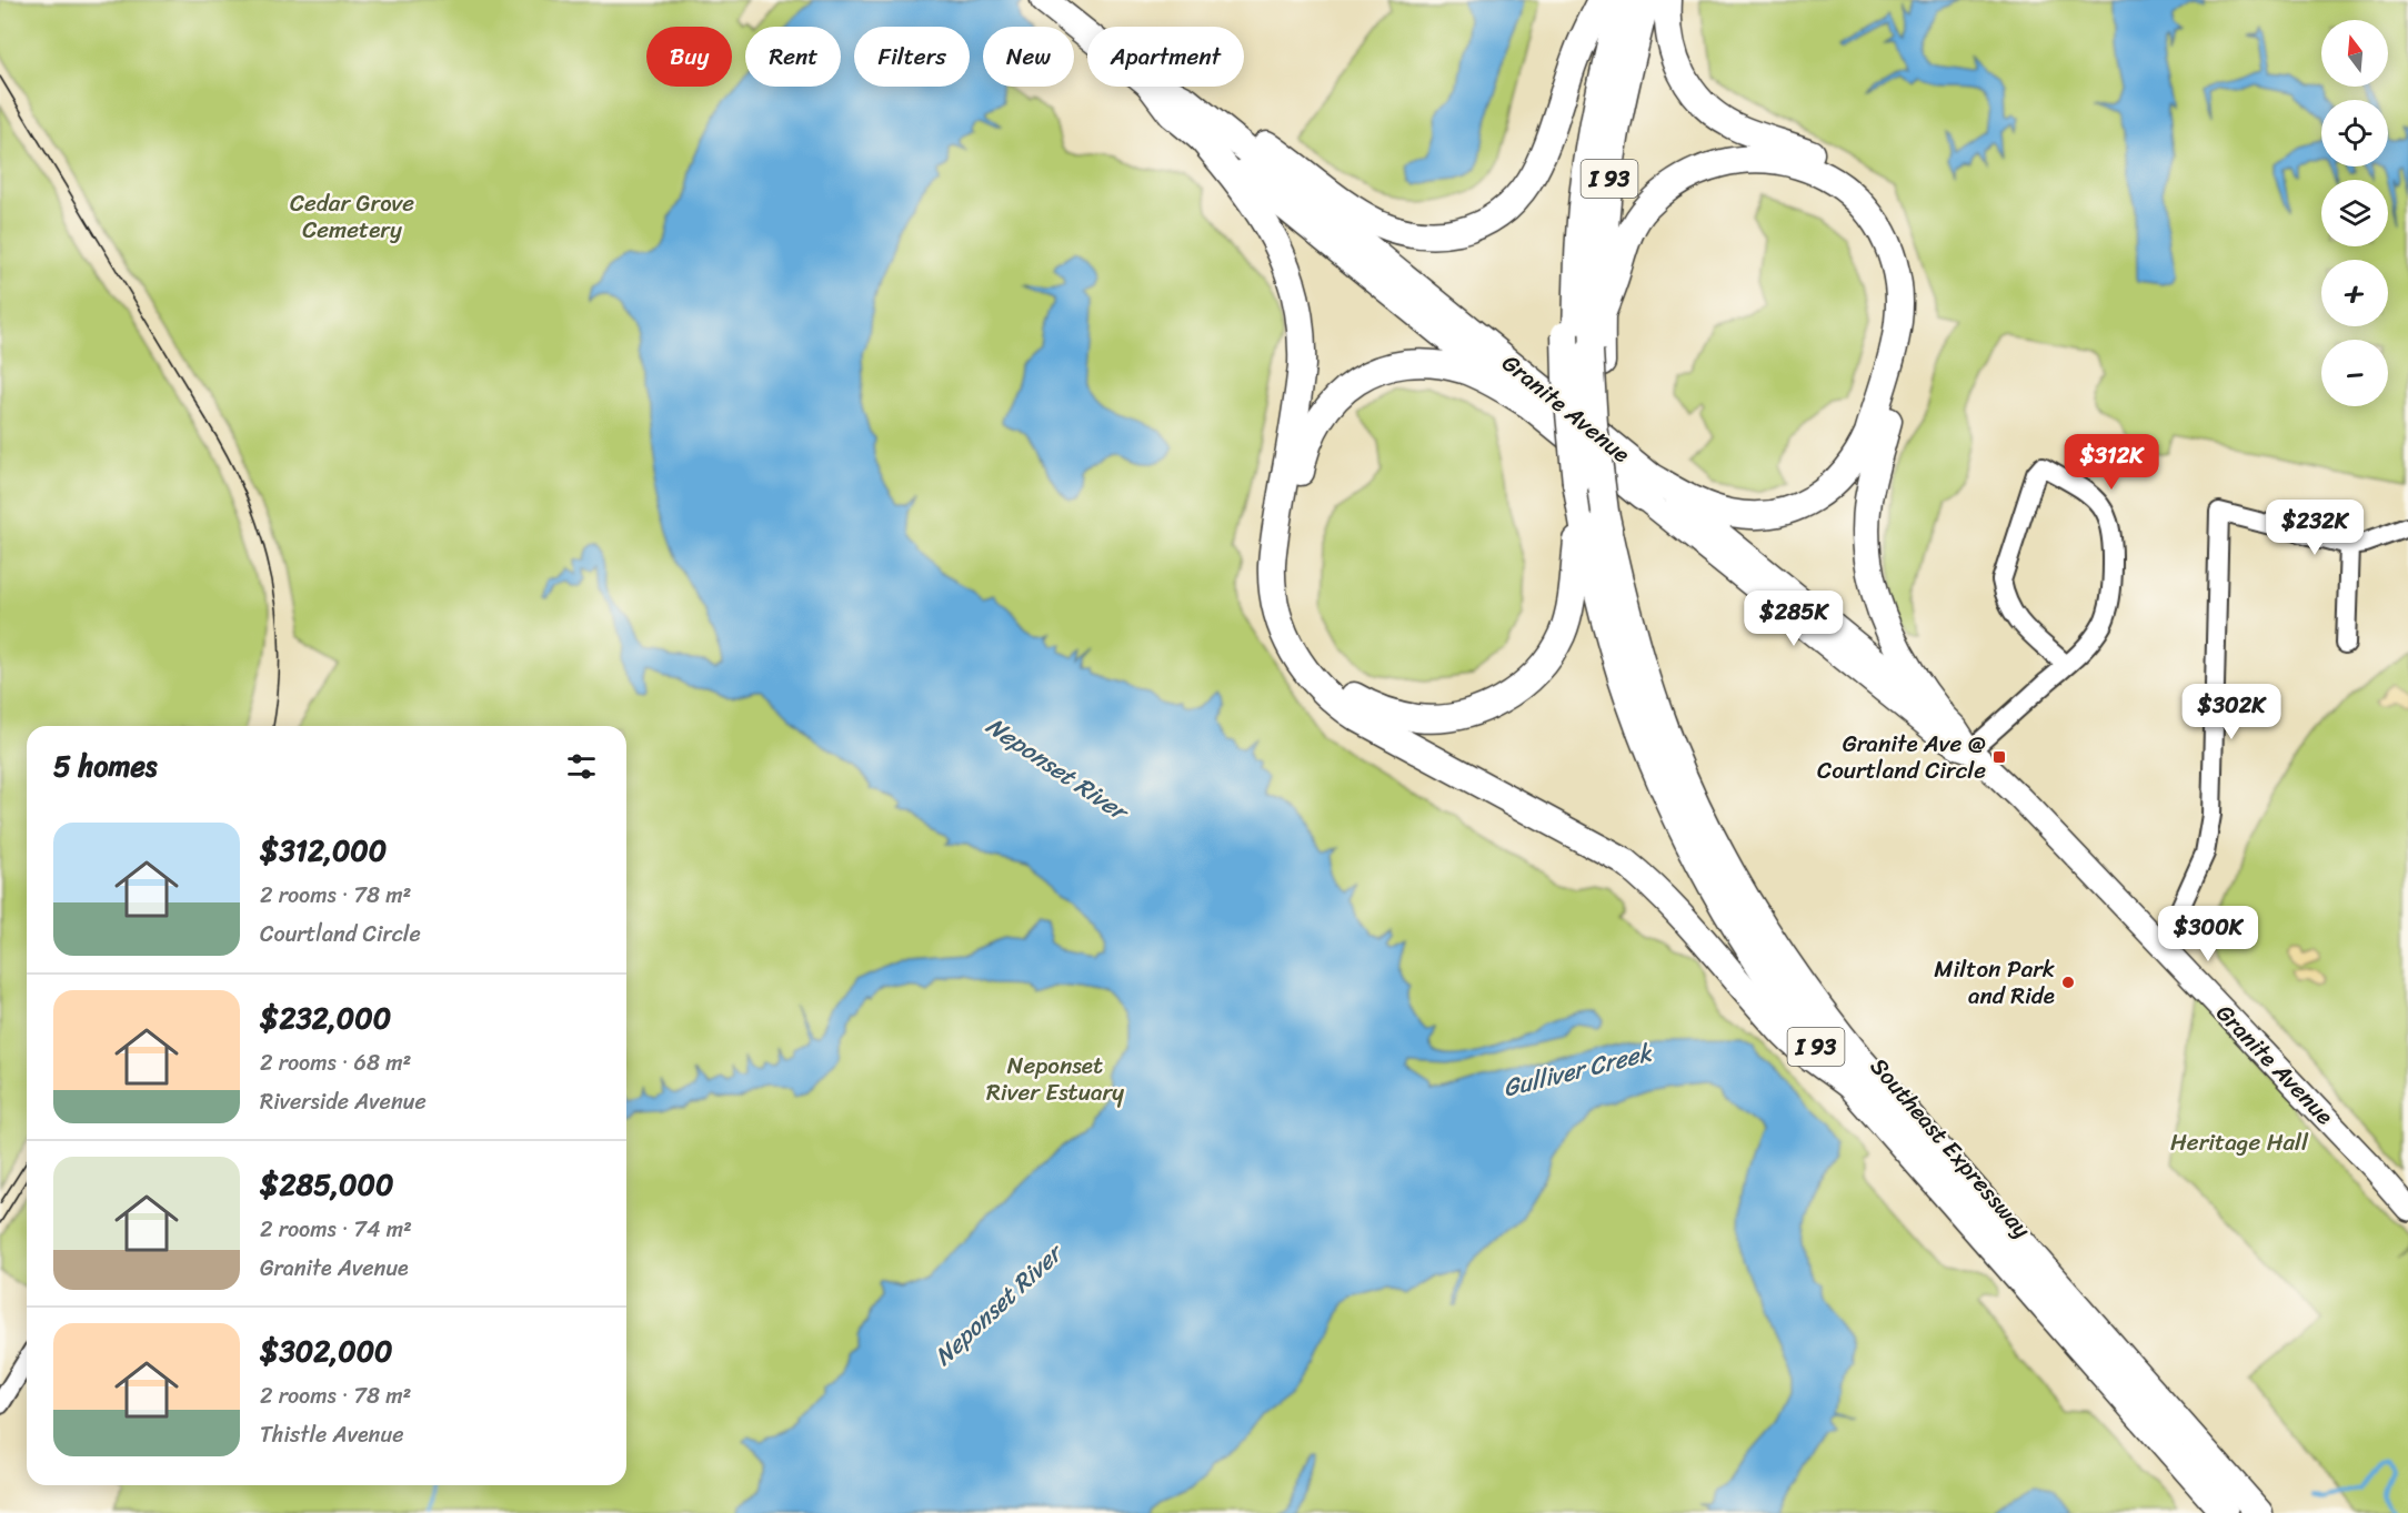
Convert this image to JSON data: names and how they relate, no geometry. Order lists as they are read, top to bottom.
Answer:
{
  "streets": {
    "highway": ["I 93", "Granite Avenue", "Southeast Expressway"]
  },
  "crossings": [
    ["I 93", "Southeast Expressway"]
  ],
  "water": ["Neponset River", "Gulliver Creek"],
  "parks": ["Cedar Grove Cemetery", "Neponset River Estuary", "Heritage Hall"],
  "places": {
    "transit": ["Granite Ave @ Courtland Circle"],
    "other": ["Milton Park and Ride"]
  },
  "north": "top",
  "page": {
    "map_buttons": ["+", "−"],
    "chip": [
      "Buy",
      "Rent",
      "Filters",
      "New",
      "Apartment"
    ],
    "price": [
      "$312K",
      "$232K",
      "$285K",
      "$302K",
      "$300K"
    ],
    "heading": "5 homes",
    "list": [
      {
        "name": "$312,000",
        "note": "2 rooms · 78 m² · Courtland Circle"
      },
      {
        "name": "$232,000",
        "note": "2 rooms · 68 m² · Riverside Avenue"
      },
      {
        "name": "$285,000",
        "note": "2 rooms · 74 m² · Granite Avenue"
      },
      {
        "name": "$302,000",
        "note": "2 rooms · 78 m² · Thistle Avenue"
      }
    ]
  }
}
